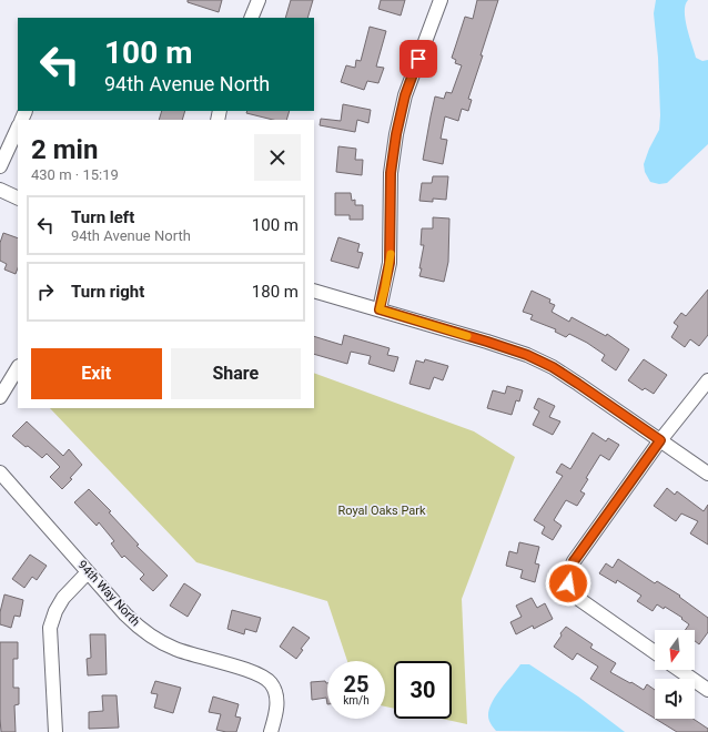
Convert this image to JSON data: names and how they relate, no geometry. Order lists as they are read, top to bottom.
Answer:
{
  "streets": {
    "street": ["94th Way North"]
  },
  "parks": ["Royal Oaks Park"],
  "north": "bottom",
  "page": {
    "turn": ["100 m", "94th Avenue North"],
    "heading": ["2 min", "430 m · 15:19"],
    "list": [
      {
        "name": "Turn left",
        "note": "94th Avenue North",
        "value": "100 m"
      },
      {
        "name": "Turn right",
        "value": "180 m"
      }
    ],
    "buttons": ["Exit", "Share"],
    "speed": "25 km/h",
    "limit": "30"
  }
}
